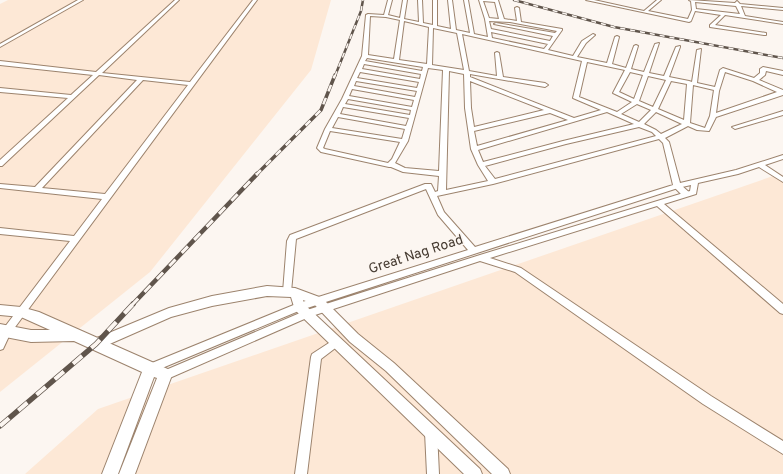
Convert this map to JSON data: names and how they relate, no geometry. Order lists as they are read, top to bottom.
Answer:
{
  "streets": {
    "street": ["Great Nag Road"]
  }
}
